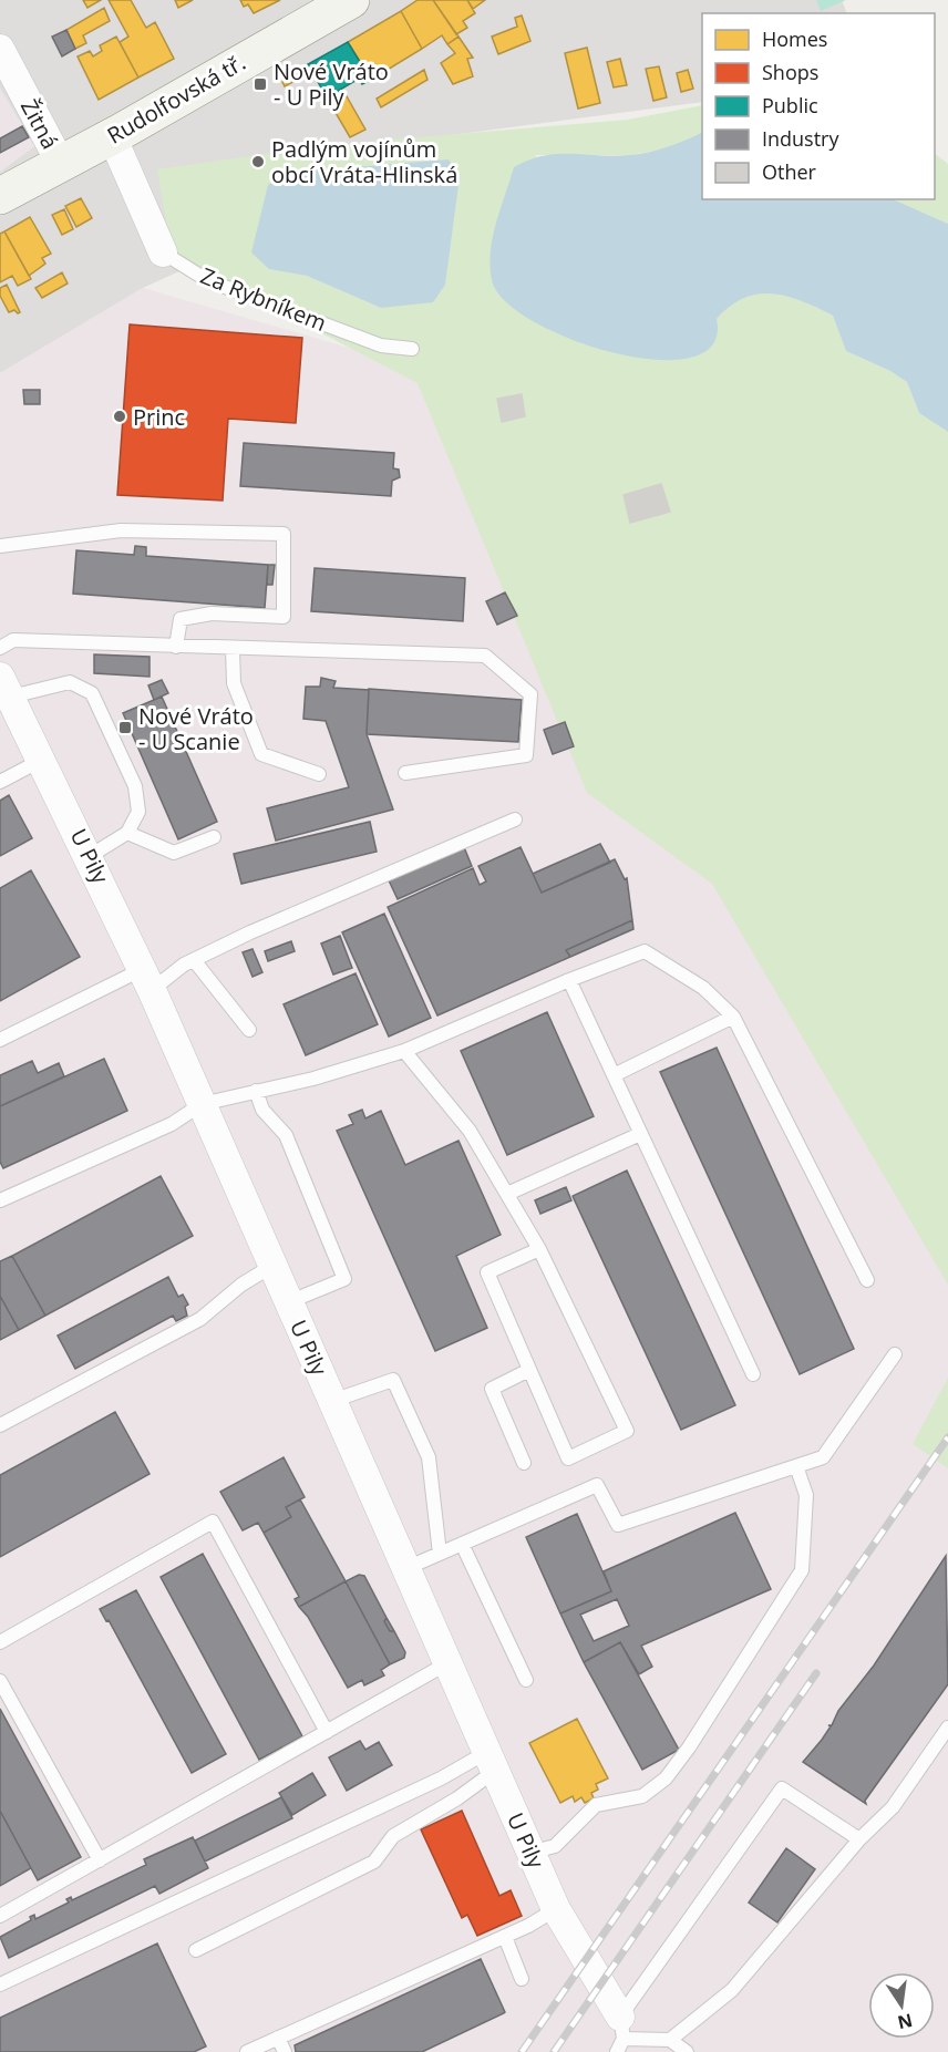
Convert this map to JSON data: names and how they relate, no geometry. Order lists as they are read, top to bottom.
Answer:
{
  "streets": {
    "main road": ["Rudolfovská tř."],
    "street": ["Žitná", "Za Rybníkem", "U Pily"]
  },
  "crossings": [
    ["Rudolfovská tř.", "Žitná"],
    ["Rudolfovská tř.", "Za Rybníkem"]
  ],
  "places": {
    "transit": ["Nové Vráto - U Pily", "Nové Vráto - U Scanie"],
    "other": ["Padlým vojínům obcí Vráta-Hlinská", "Princ"]
  },
  "legend": [
    "Homes",
    "Shops",
    "Public",
    "Industry",
    "Other"
  ],
  "north": "bottom"
}
